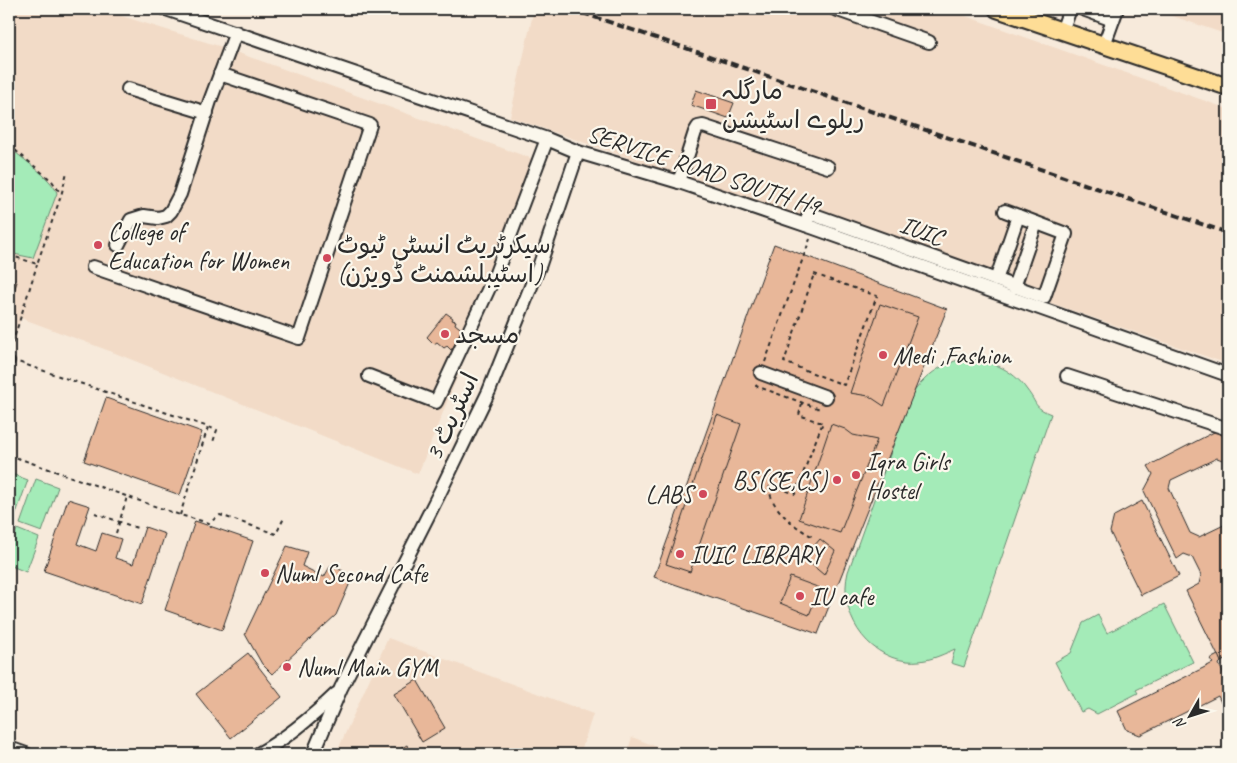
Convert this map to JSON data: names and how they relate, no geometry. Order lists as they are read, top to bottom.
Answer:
{
  "streets": {
    "street": ["SERVICE ROAD SOUTH H9", "IUIC", "اسٹریٹ 3"]
  },
  "crossings": [
    ["SERVICE ROAD SOUTH H9", "IUIC"],
    ["SERVICE ROAD SOUTH H9", "اسٹریٹ 3"]
  ],
  "places": {
    "transit": ["مارگلہ ریلوے اسٹیشن"],
    "other": [
      "College of Education for Women",
      "سیکرٹریٹ انسٹی ٹیوٹ (اسٹیبلشمنٹ ڈویژن)",
      "مسجد",
      "Medi ,Fashion",
      "Iqra Girls Hostel",
      "BS(SE,CS)",
      "LABS",
      "IUIC LIBRARY",
      "Numl Second Cafe",
      "IU cafe",
      "Numl Main GYM"
    ]
  },
  "north": "bottom left"
}
